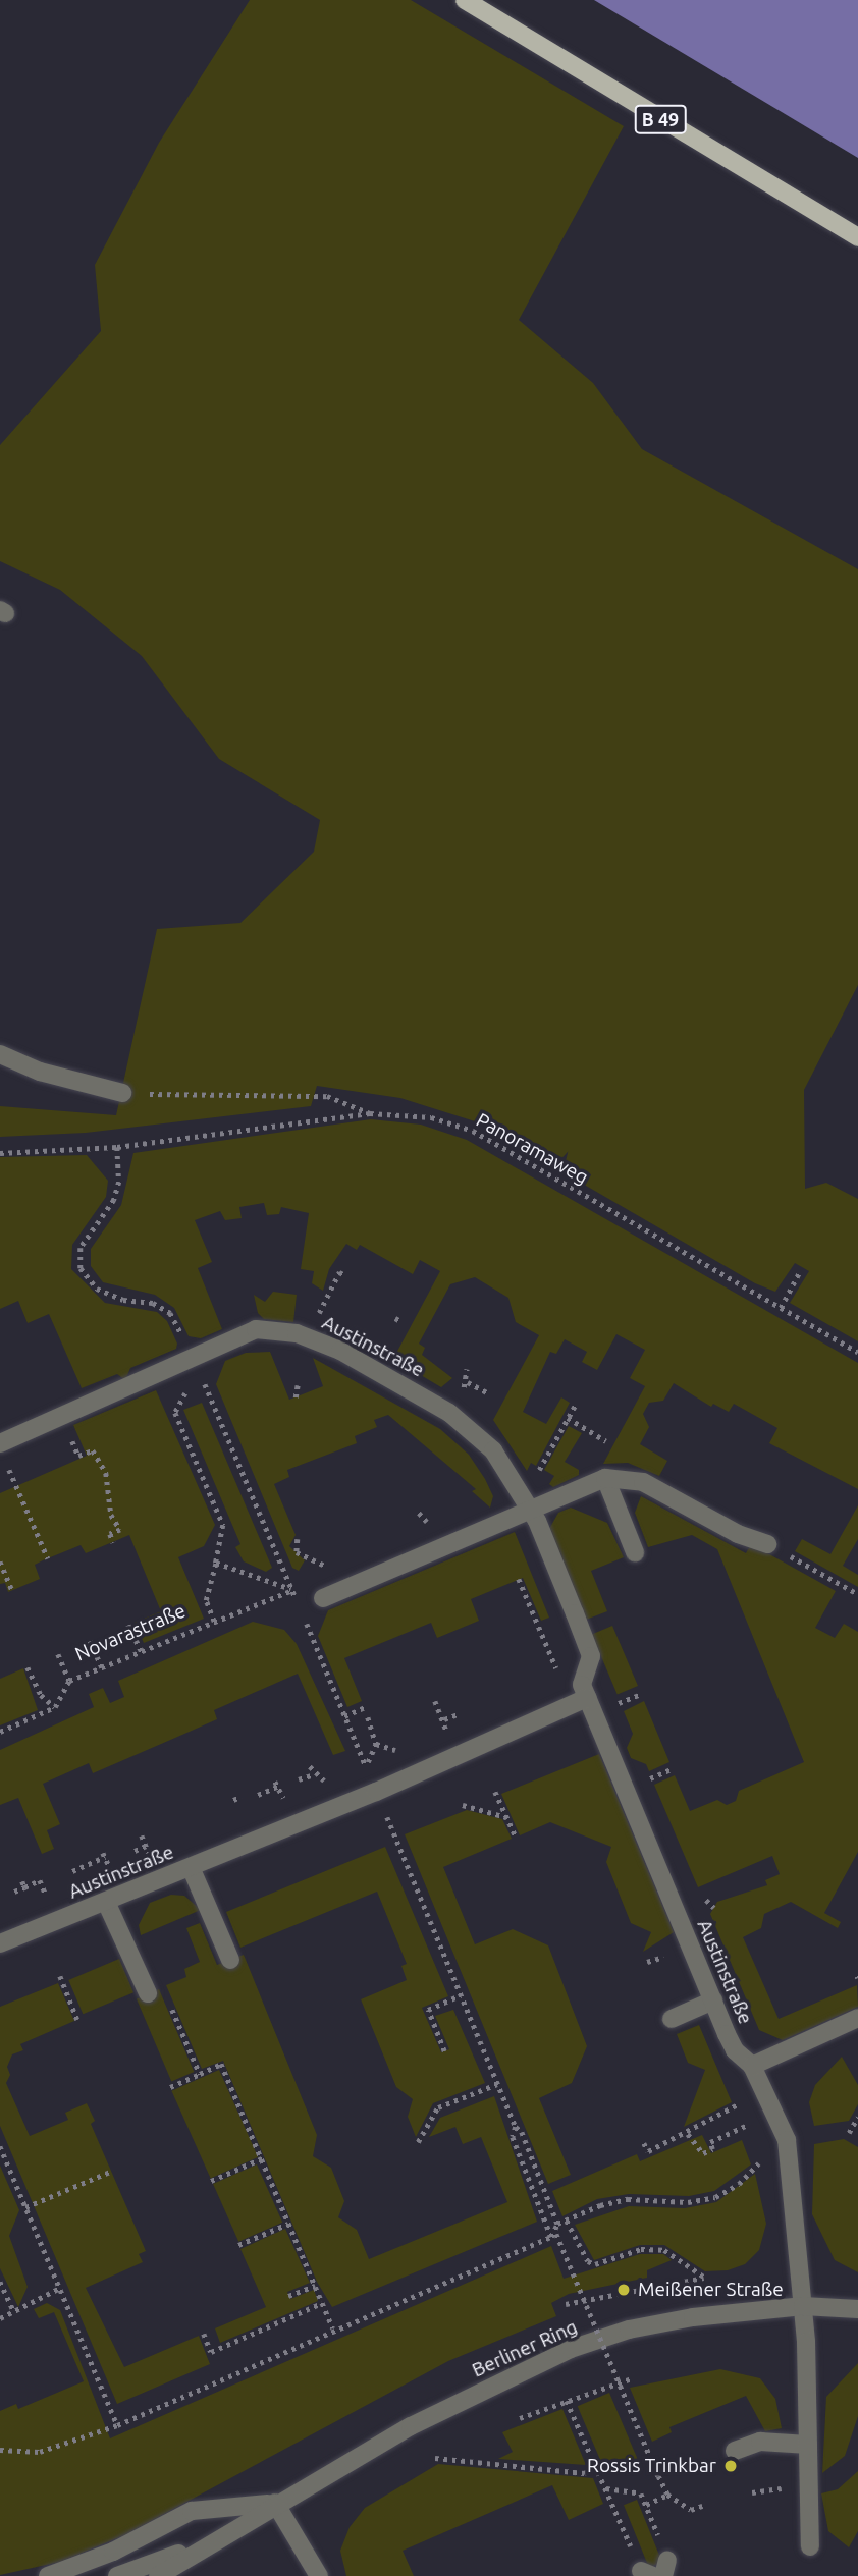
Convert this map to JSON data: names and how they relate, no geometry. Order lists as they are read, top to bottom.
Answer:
{
  "streets": {
    "main road": ["B 49"],
    "street": ["Austinstraße", "Berliner Ring"],
    "path": ["Panoramaweg", "Novarastraße"]
  },
  "crossings": [
    ["Austinstraße", "Berliner Ring"]
  ],
  "places": ["Meißener Straße", "Rossis Trinkbar"]
}
